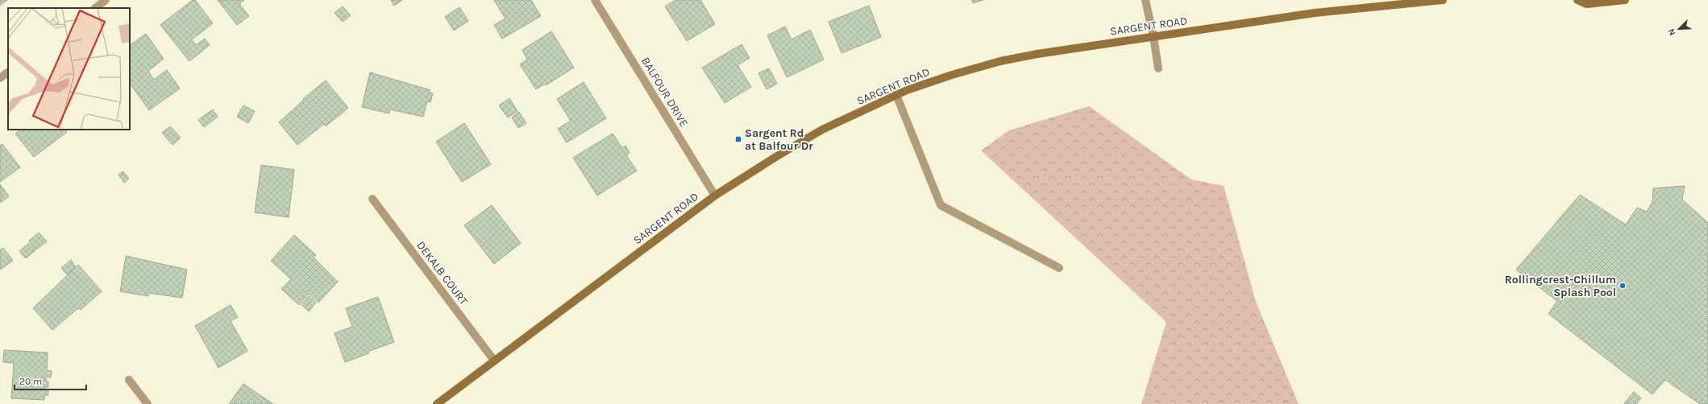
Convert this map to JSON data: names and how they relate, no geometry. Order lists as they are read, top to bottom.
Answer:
{
  "streets": {
    "main road": ["SARGENT ROAD"],
    "street": ["BALFOUR DRIVE", "DEKALB COURT"]
  },
  "crossings": [
    ["SARGENT ROAD", "BALFOUR DRIVE"],
    ["SARGENT ROAD", "DEKALB COURT"]
  ],
  "places": {
    "transit": ["Sargent Rd at Balfour Dr"],
    "other": ["Rollingcrest-Chillum Splash Pool"]
  },
  "scale_bar": "20 m",
  "north": "bottom left"
}
